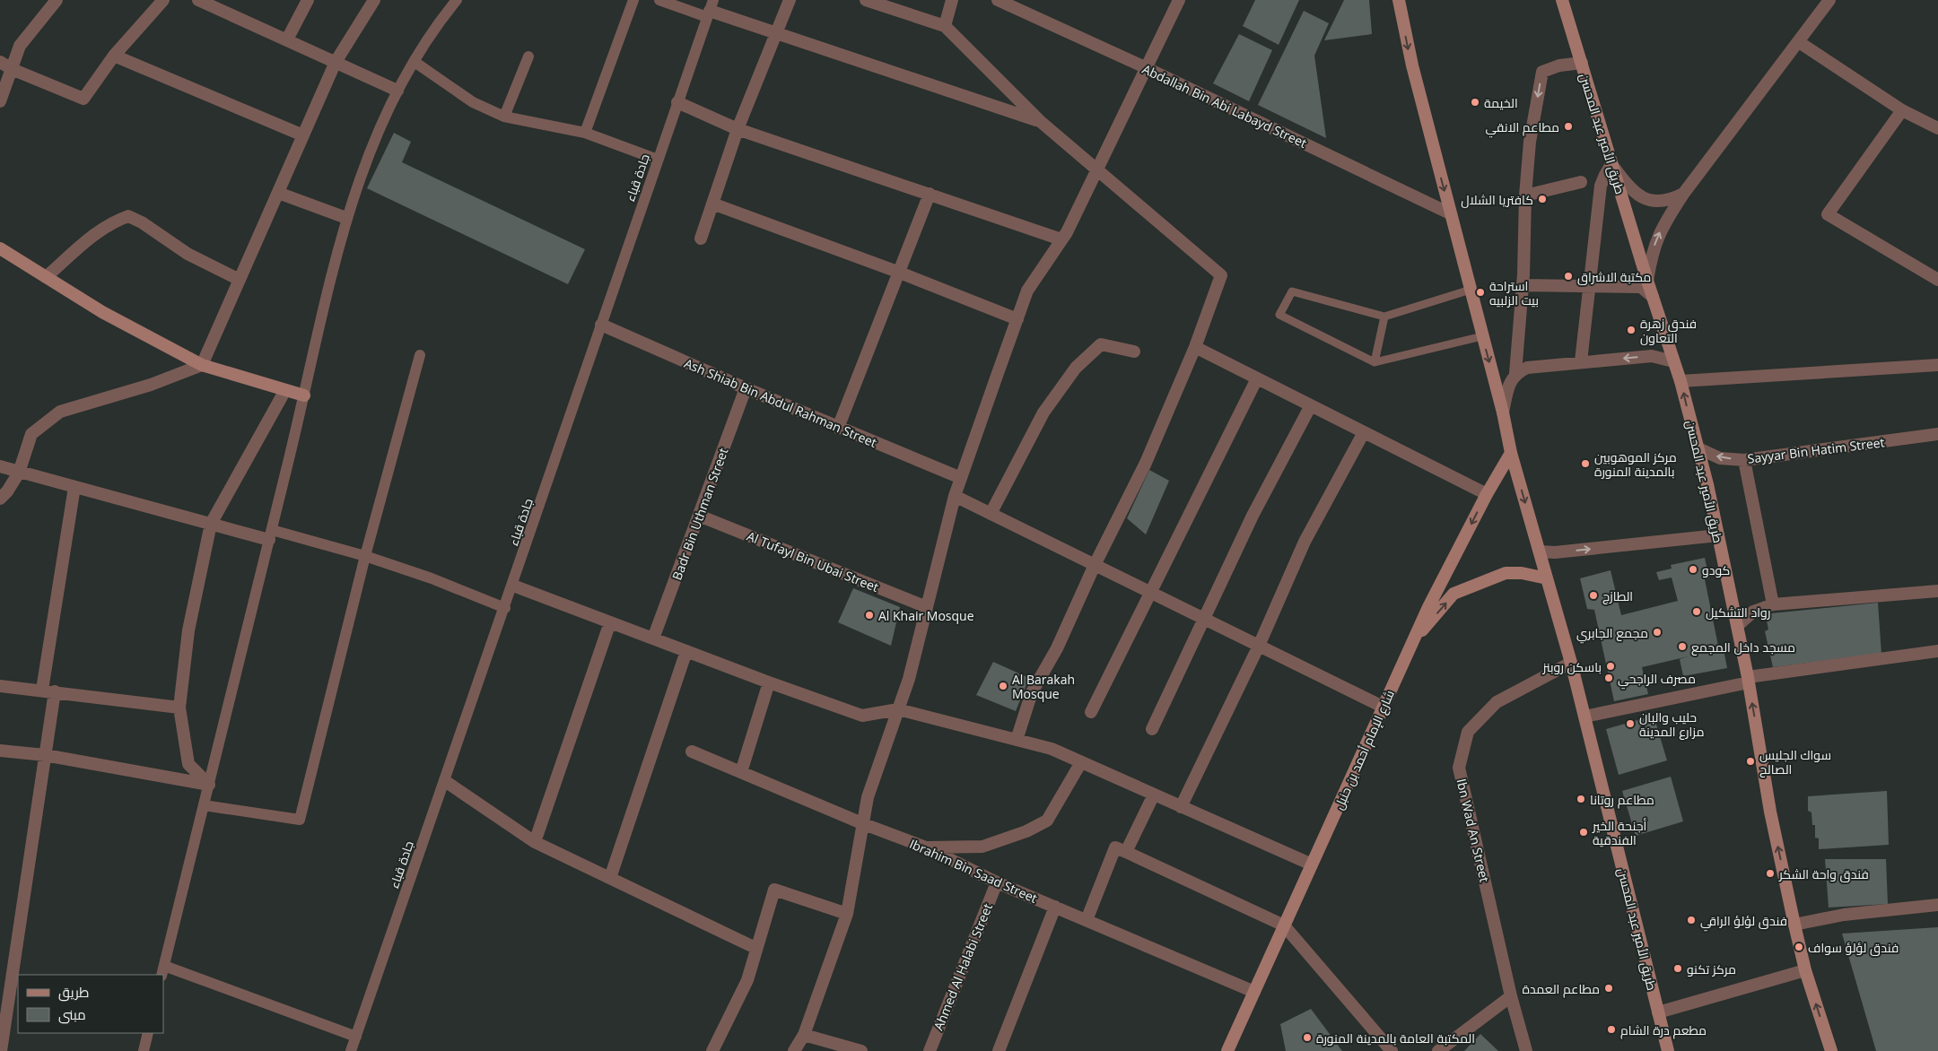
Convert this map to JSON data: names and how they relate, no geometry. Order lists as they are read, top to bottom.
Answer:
{
  "streets": {
    "main road": ["طريق الأمير عبد المحسن", "شارع الإمام أحمد بن حنبل"],
    "street": [
      "Abdallah Bin Abi Labayd Street",
      "جادة قباء",
      "Ash Shiab Bin Abdul Rahman Street",
      "Sayyar Bin Hatim Street",
      "Badr Bin Uthman Street",
      "Al Tufayl Bin Ubai Street",
      "Ibn Wad An Street",
      "Ibrahim Bin Saad Street",
      "Ahmed Al Halabi Street"
    ]
  },
  "crossings": [
    ["Abdallah Bin Abi Labayd Street", "طريق الأمير عبد المحسن"],
    ["طريق الأمير عبد المحسن", "Sayyar Bin Hatim Street"],
    ["طريق الأمير عبد المحسن", "شارع الإمام أحمد بن حنبل"],
    ["طريق الأمير عبد المحسن", "Ibn Wad An Street"],
    ["جادة قباء", "Ash Shiab Bin Abdul Rahman Street"],
    ["Ash Shiab Bin Abdul Rahman Street", "Badr Bin Uthman Street"],
    ["Badr Bin Uthman Street", "Al Tufayl Bin Ubai Street"],
    ["شارع الإمام أحمد بن حنبل", "Ibrahim Bin Saad Street"],
    ["Ibrahim Bin Saad Street", "Ahmed Al Halabi Street"]
  ],
  "places": [
    "الخيمة",
    "مطاعم الانقي",
    "كافتريا الشلال",
    "مكتبة الاشراق",
    "استراحة بيت الزلبيه",
    "فندق زهرة التعاون",
    "مركز الموهوبين بالمدينة المنورة",
    "كودو",
    "الطازج",
    "رواد التشكيل",
    "Al Khair Mosque",
    "مجمع الجابري",
    "مسجد داخل المجمع",
    "باسكن روبنز",
    "مصرف الراجحي",
    "Al Barakah Mosque",
    "حليب والبان مزارع المدينة",
    "سواك الجليس الصالح",
    "مطاعم روتانا",
    "أجنحة الخير الفندقية",
    "فندق واحة الشكر",
    "فندق لؤلؤ الراقي",
    "فندق لؤلؤ سواف",
    "مركز تكنو",
    "مطاعم العمدة",
    "مطعم درة الشام",
    "المكتبة العامة بالمدينة المنورة"
  ],
  "legend": ["طريق", "مبنى"]
}
